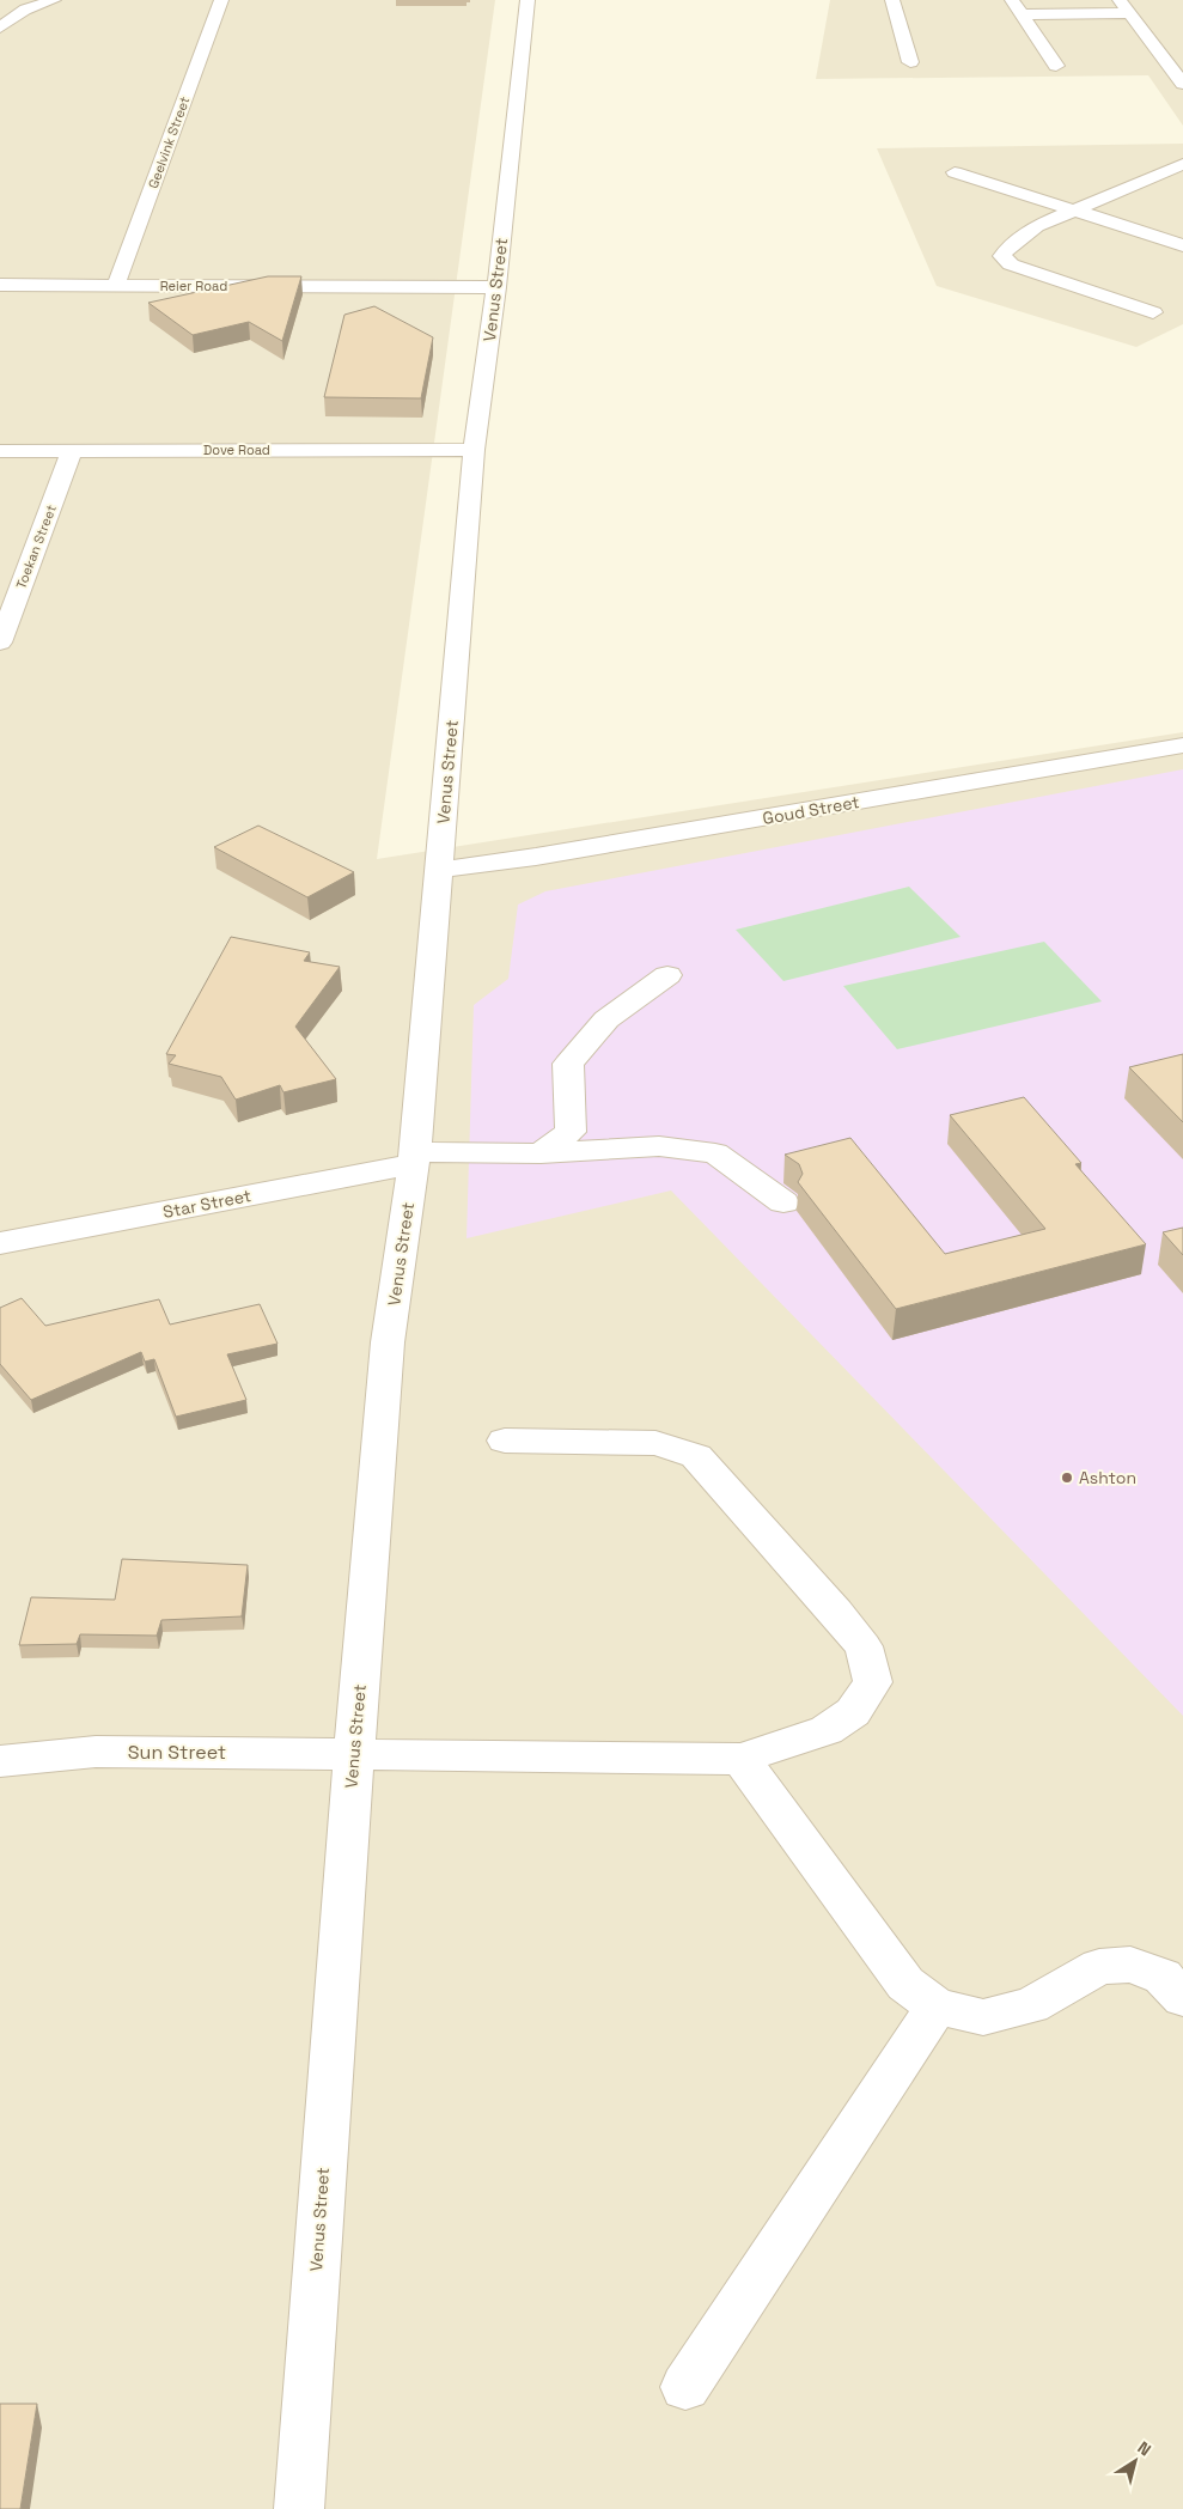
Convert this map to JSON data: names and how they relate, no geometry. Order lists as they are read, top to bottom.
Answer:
{
  "streets": {
    "street": [
      "Geelvink Street",
      "Reier Road",
      "Venus Street",
      "Dove Road",
      "Toekan Street",
      "Goud Street",
      "Star Street",
      "Sun Street"
    ]
  },
  "crossings": [
    ["Geelvink Street", "Reier Road"],
    ["Reier Road", "Venus Street"],
    ["Venus Street", "Dove Road"],
    ["Venus Street", "Goud Street"],
    ["Venus Street", "Star Street"],
    ["Venus Street", "Sun Street"],
    ["Dove Road", "Toekan Street"]
  ],
  "places": ["Ashton"],
  "north": "top right"
}
